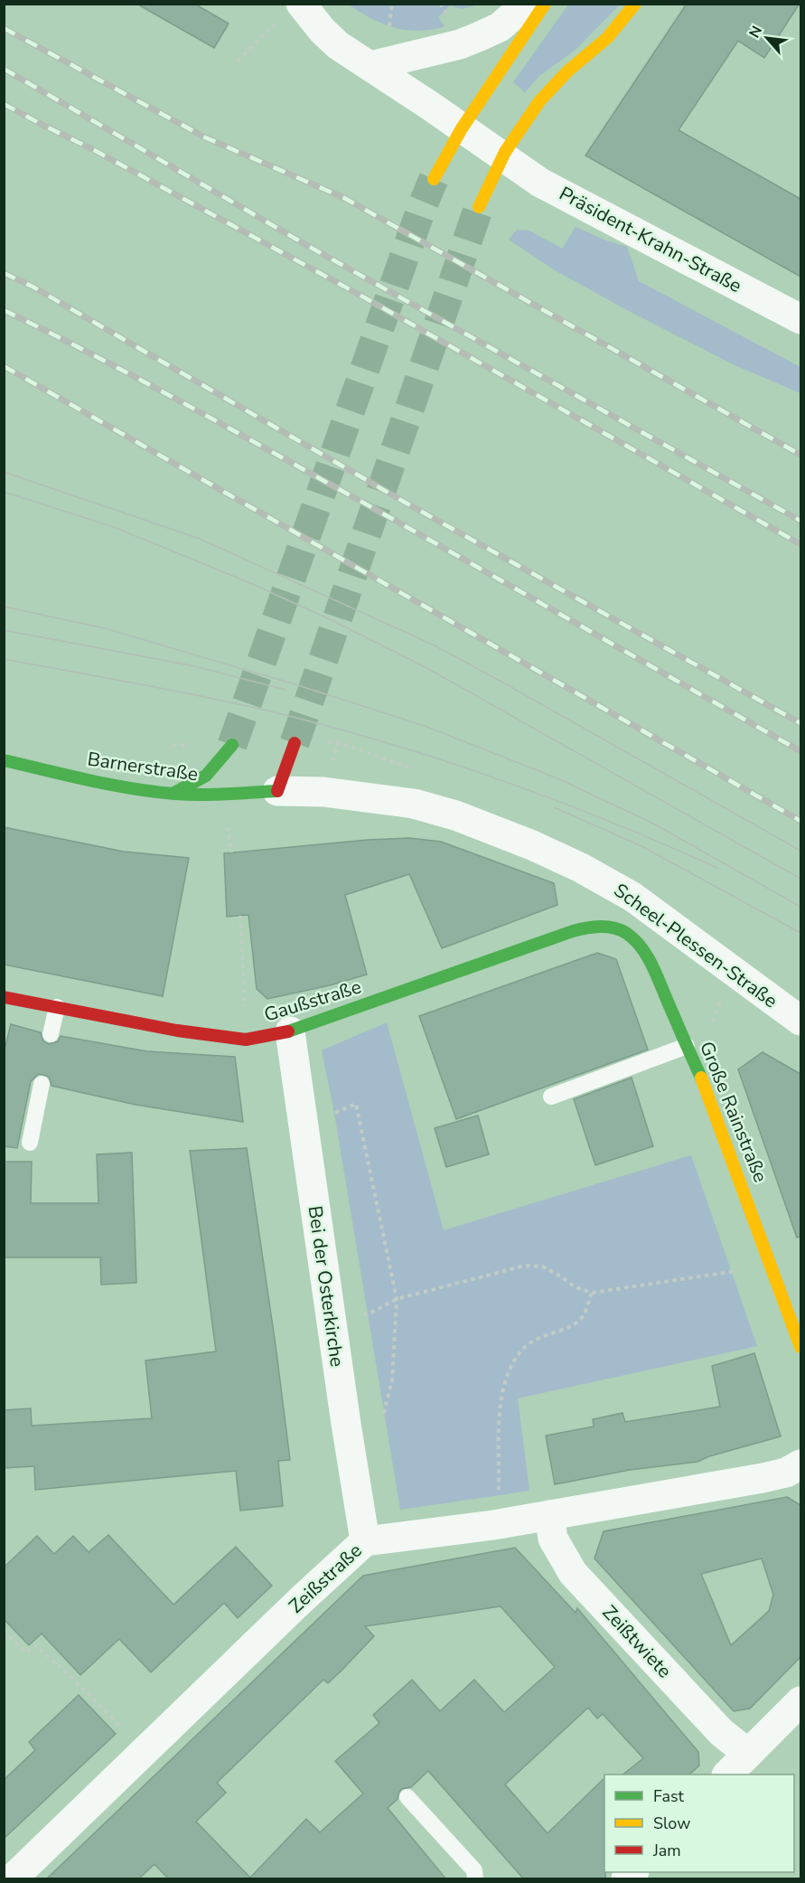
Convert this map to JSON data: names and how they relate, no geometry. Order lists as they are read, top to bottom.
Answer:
{
  "streets": {
    "street": [
      "Präsident-Krahn-Straße",
      "Barnerstraße",
      "Scheel-Plessen-Straße",
      "Gaußstraße",
      "Große Rainstraße",
      "Bei der Osterkirche",
      "Zeißstraße",
      "Zeißtwiete"
    ]
  },
  "crossings": [
    ["Barnerstraße", "Scheel-Plessen-Straße"],
    ["Gaußstraße", "Große Rainstraße"],
    ["Gaußstraße", "Bei der Osterkirche"],
    ["Bei der Osterkirche", "Zeißstraße"],
    ["Zeißstraße", "Zeißtwiete"]
  ],
  "legend": ["Fast", "Slow", "Jam"],
  "north": "top left"
}
